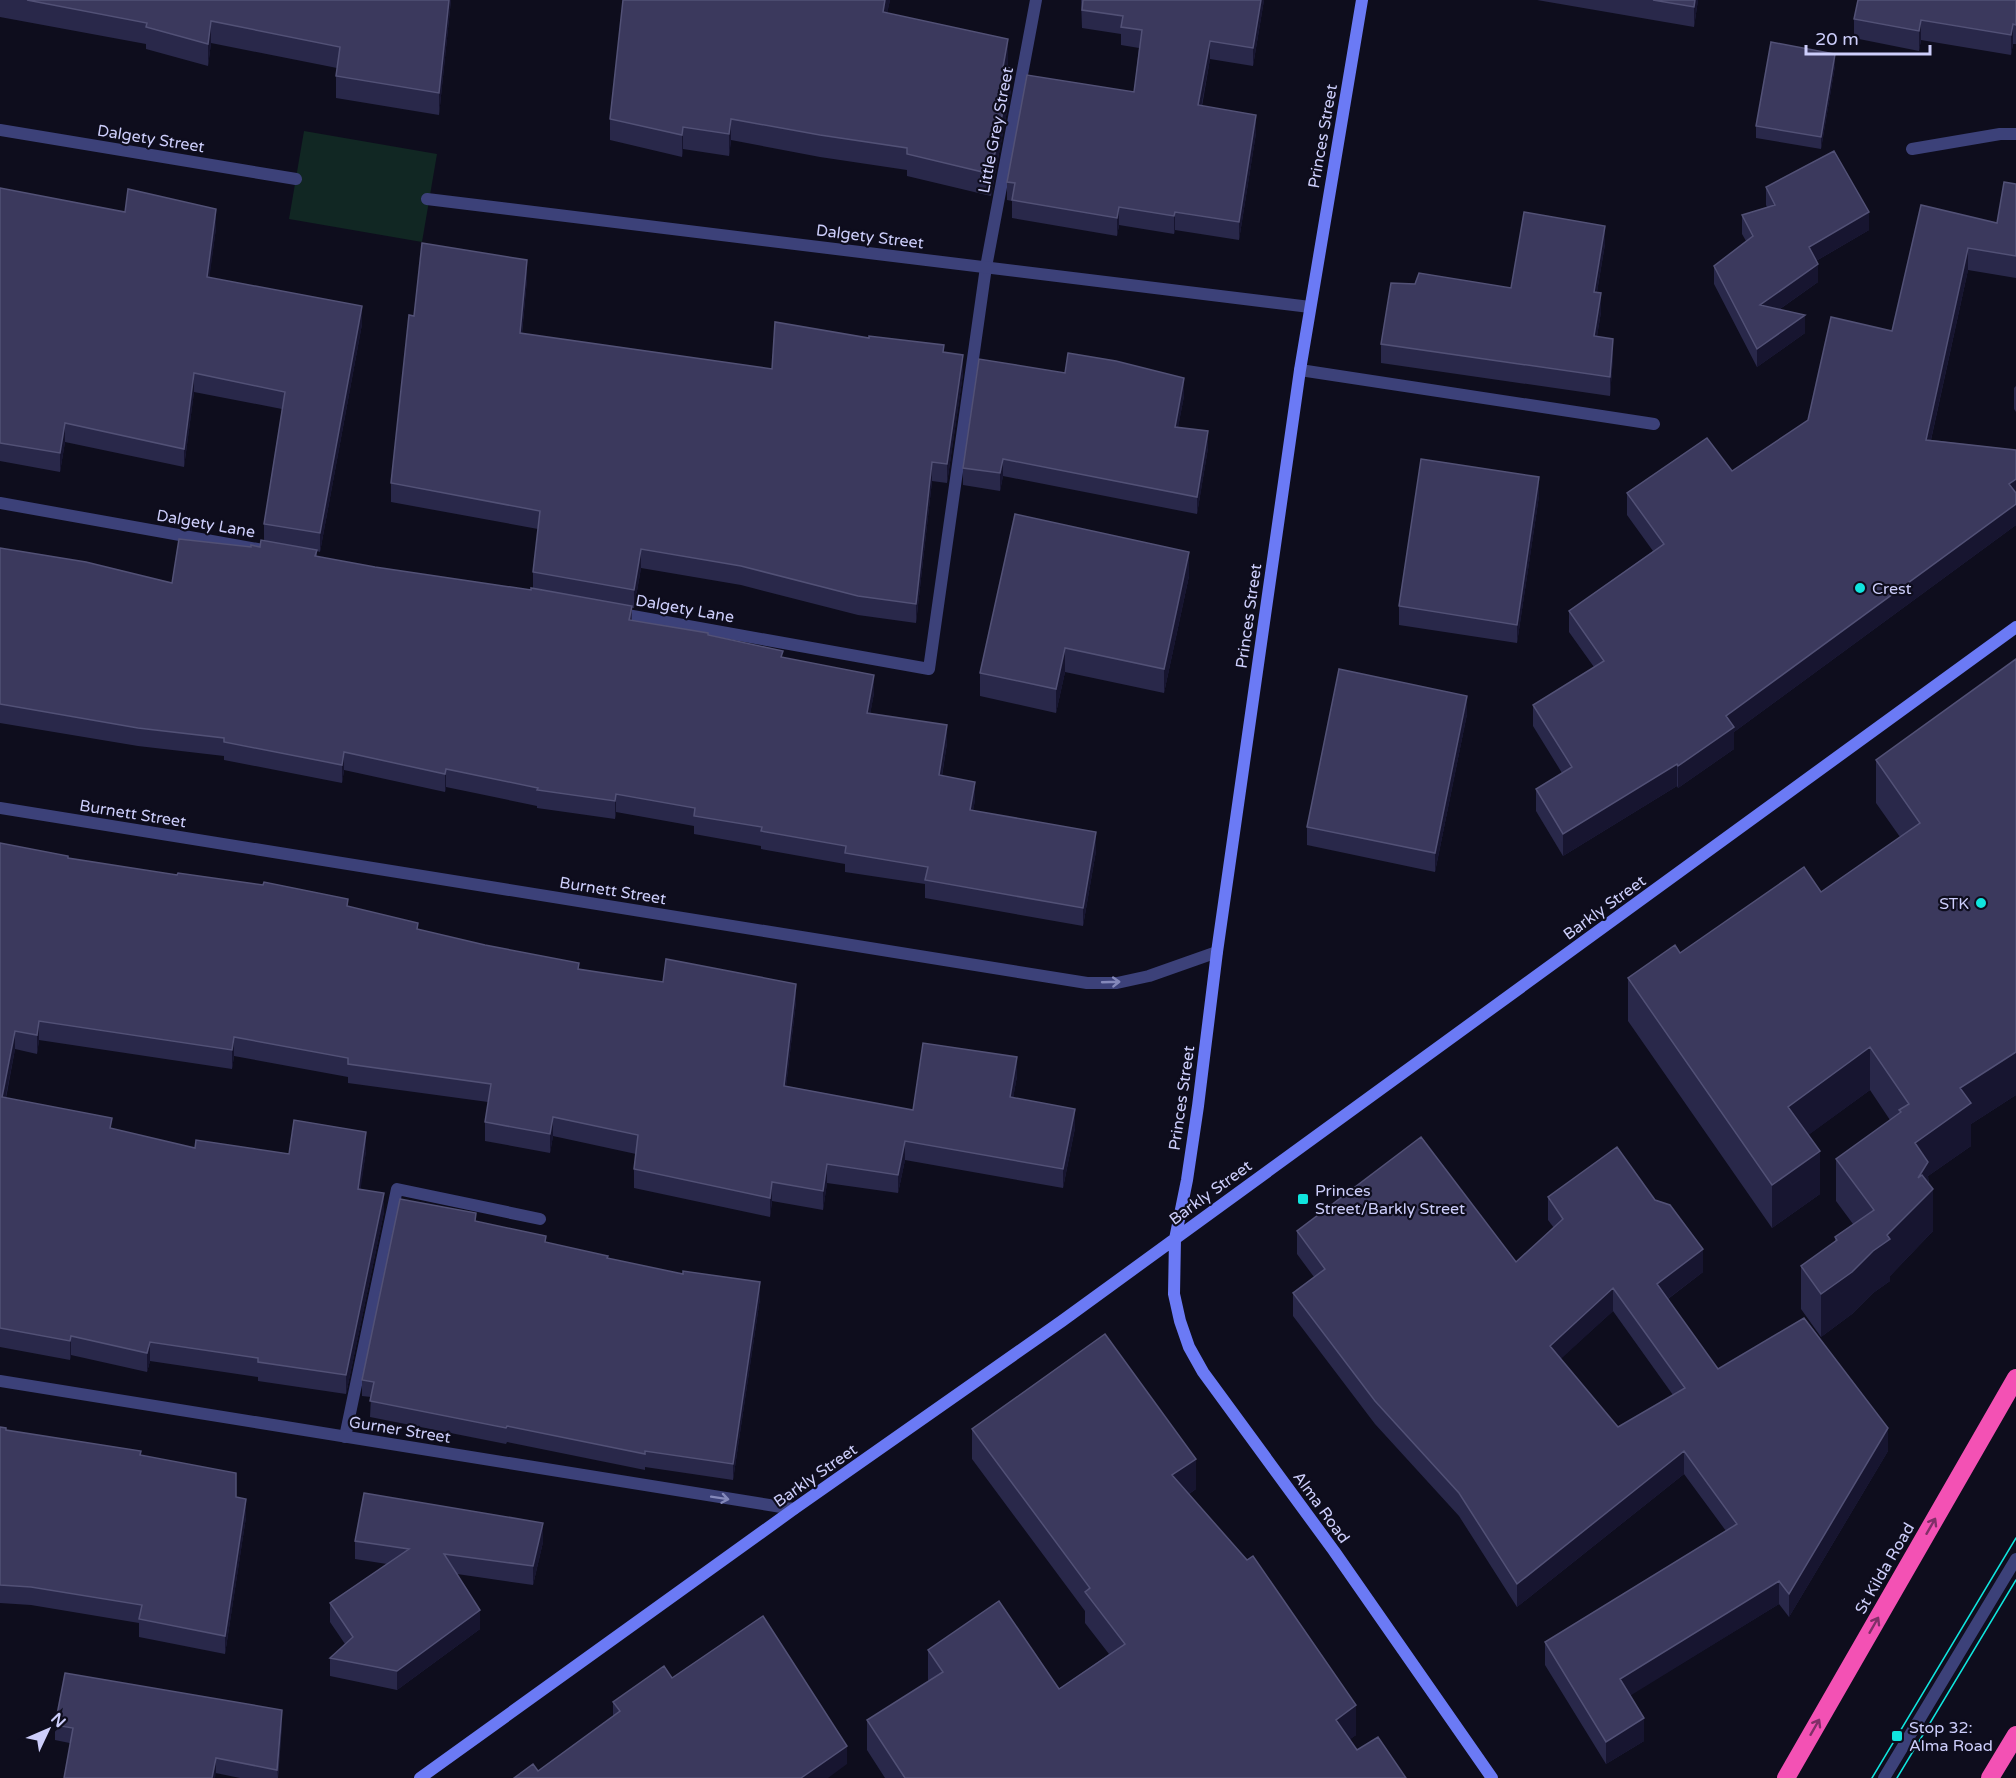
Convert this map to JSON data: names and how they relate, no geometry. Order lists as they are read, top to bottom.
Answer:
{
  "streets": {
    "highway": ["St Kilda Road"],
    "main road": ["Princes Street", "Barkly Street", "Alma Road"],
    "street": [
      "Little Grey Street",
      "Dalgety Street",
      "Dalgety Lane",
      "Burnett Street",
      "Gurner Street"
    ]
  },
  "crossings": [
    ["Little Grey Street", "Dalgety Street"],
    ["Little Grey Street", "Dalgety Lane"],
    ["Princes Street", "Dalgety Street"],
    ["Princes Street", "Burnett Street"],
    ["Princes Street", "Barkly Street"],
    ["Princes Street", "Alma Road"],
    ["Dalgety Street", "Dalgety Lane"],
    ["Barkly Street", "Gurner Street"],
    ["Barkly Street", "Alma Road"]
  ],
  "one_way": ["Burnett Street", "Gurner Street", "St Kilda Road"],
  "places": {
    "other": ["Crest", "STK"],
    "transit": ["Princes Street/Barkly Street", "Stop 32: Alma Road"]
  },
  "scale_bar": "20 m",
  "north": "top right"
}
